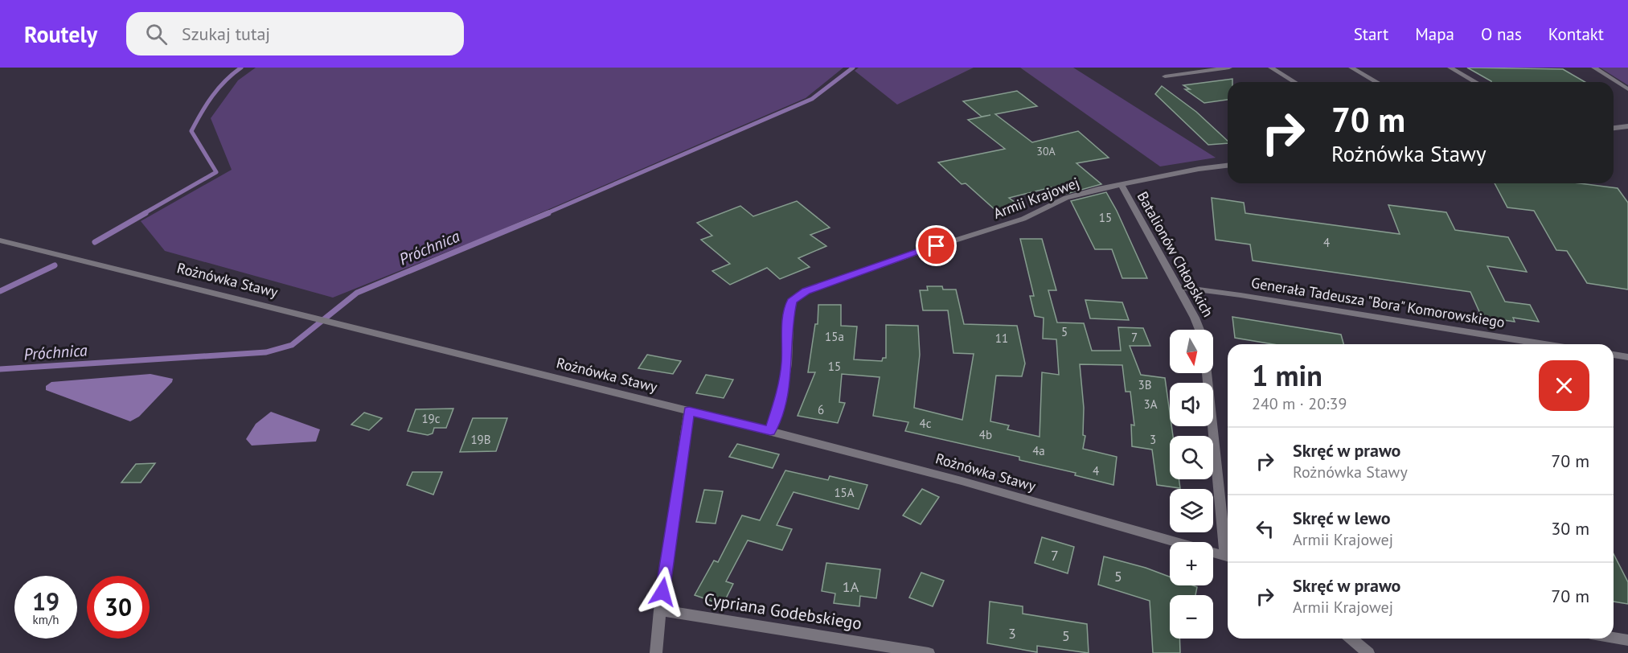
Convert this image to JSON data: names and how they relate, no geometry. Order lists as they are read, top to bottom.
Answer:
{
  "streets": {
    "street": [
      "Armii Krajowej",
      "Batalionów Chłopskich",
      "Rożnówka Stawy",
      "Generała Tadeusza \"Bora\" Komorowskiego",
      "Cypriana Godebskiego"
    ]
  },
  "crossings": [
    ["Armii Krajowej", "Batalionów Chłopskich"],
    ["Armii Krajowej", "Rożnówka Stawy"],
    ["Batalionów Chłopskich", "Generała Tadeusza \"Bora\" Komorowskiego"]
  ],
  "water": ["Próchnica"],
  "house_numbers": [
    "30A",
    "15",
    "4",
    "5",
    "15a",
    "7",
    "11",
    "15",
    "3B",
    "3A",
    "6",
    "19c",
    "4c",
    "4b",
    "19B",
    "3",
    "4a",
    "4",
    "15A",
    "7",
    "5",
    "1A",
    "3",
    "5"
  ],
  "north": "bottom",
  "page": {
    "header": "Routely",
    "search": "Szukaj tutaj",
    "nav": [
      "Start",
      "Mapa",
      "O nas",
      "Kontakt"
    ],
    "turn": ["70 m", "Rożnówka Stawy"],
    "map_buttons": ["+", "−"],
    "heading": ["1 min", "240 m · 20:39"],
    "list": [
      {
        "name": "Skręć w prawo",
        "note": "Rożnówka Stawy",
        "value": "70 m"
      },
      {
        "name": "Skręć w lewo",
        "note": "Armii Krajowej",
        "value": "30 m"
      },
      {
        "name": "Skręć w prawo",
        "note": "Armii Krajowej",
        "value": "70 m"
      }
    ],
    "speed": "19 km/h",
    "limit": "30"
  }
}
